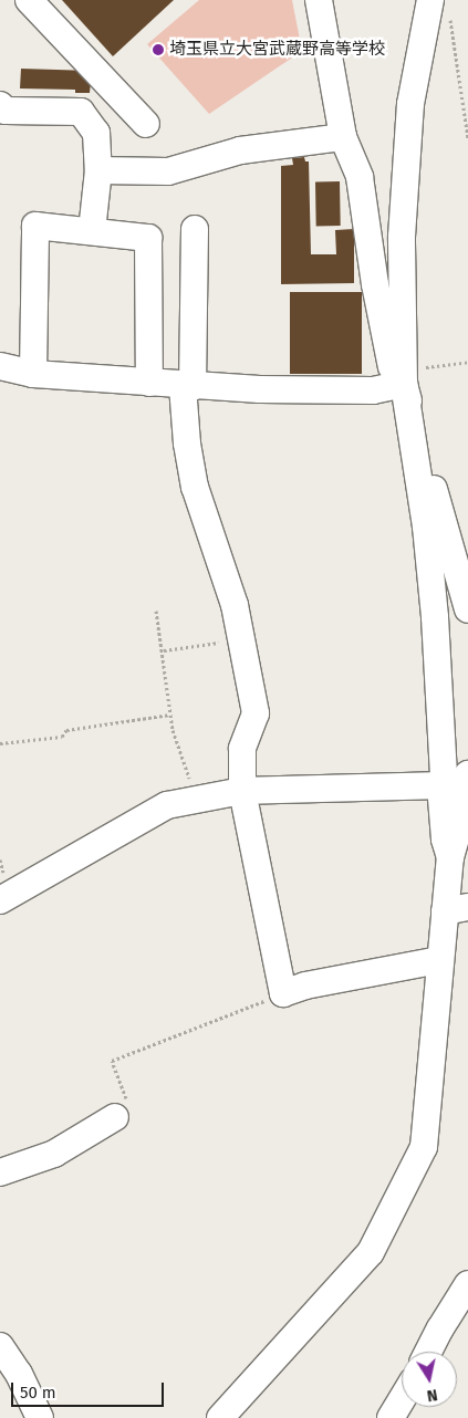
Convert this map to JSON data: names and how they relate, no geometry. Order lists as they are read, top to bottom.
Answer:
{
  "places": ["埼玉県立大宮武蔵野高等学校"],
  "scale_bar": "50 m",
  "north": "bottom"
}
